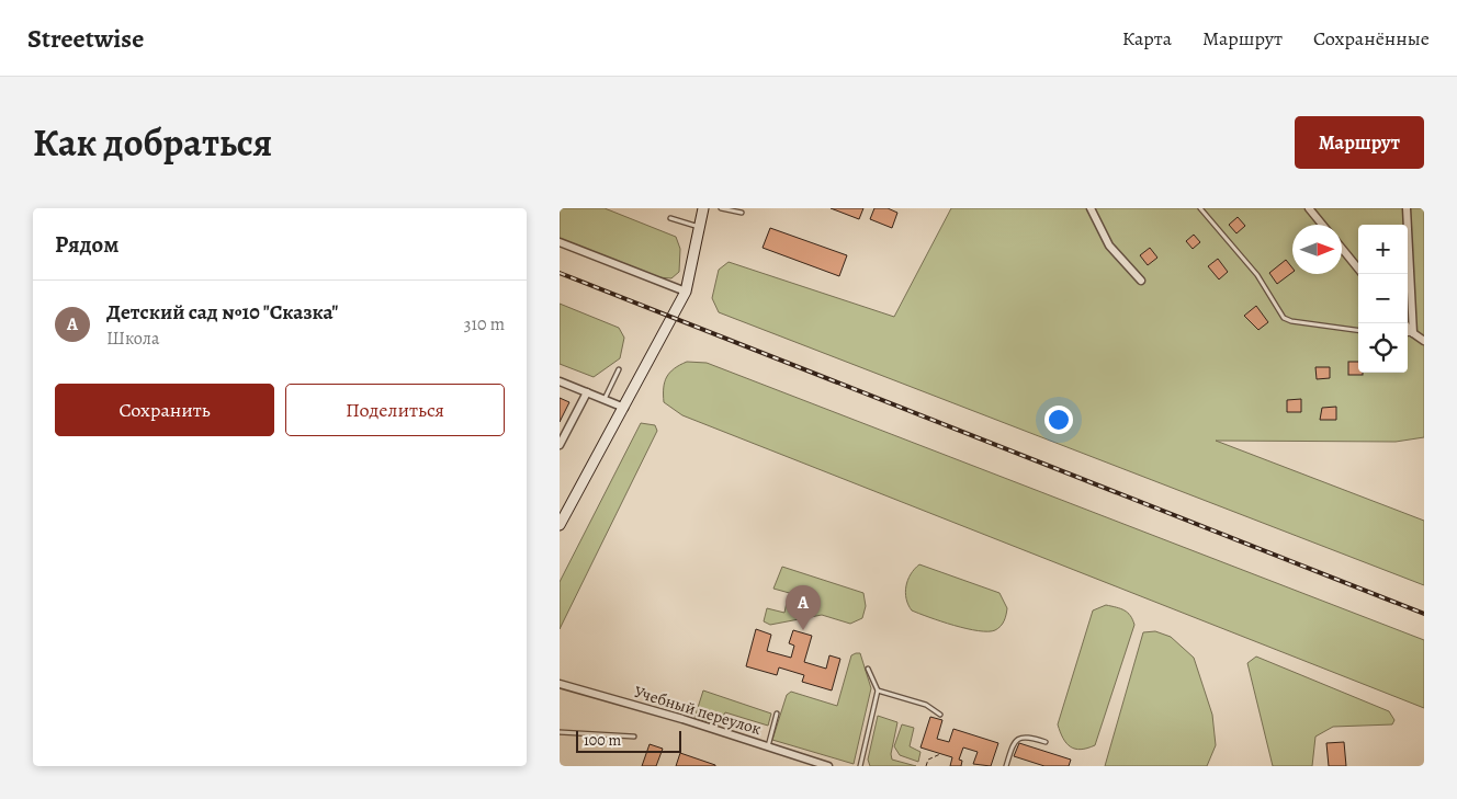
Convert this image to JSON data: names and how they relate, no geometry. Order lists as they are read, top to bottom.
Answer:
{
  "streets": {
    "street": ["Учебный переулок"]
  },
  "scale_bar": "100 m",
  "north": "right",
  "page": {
    "header": "Streetwise",
    "nav": ["Карта", "Маршрут", "Сохранённые"],
    "title": "Как добраться",
    "buttons": [
      "Маршрут",
      ["Сохранить", "Поделиться"]
    ],
    "heading": "Рядом",
    "map_buttons": ["+", "−"],
    "list": [
      {
        "mark": "A",
        "name": "Детский сад №10 \"Сказка\"",
        "note": "Школа",
        "value": "310 m"
      }
    ],
    "pins": "A",
    "scale": "100 m"
  }
}
